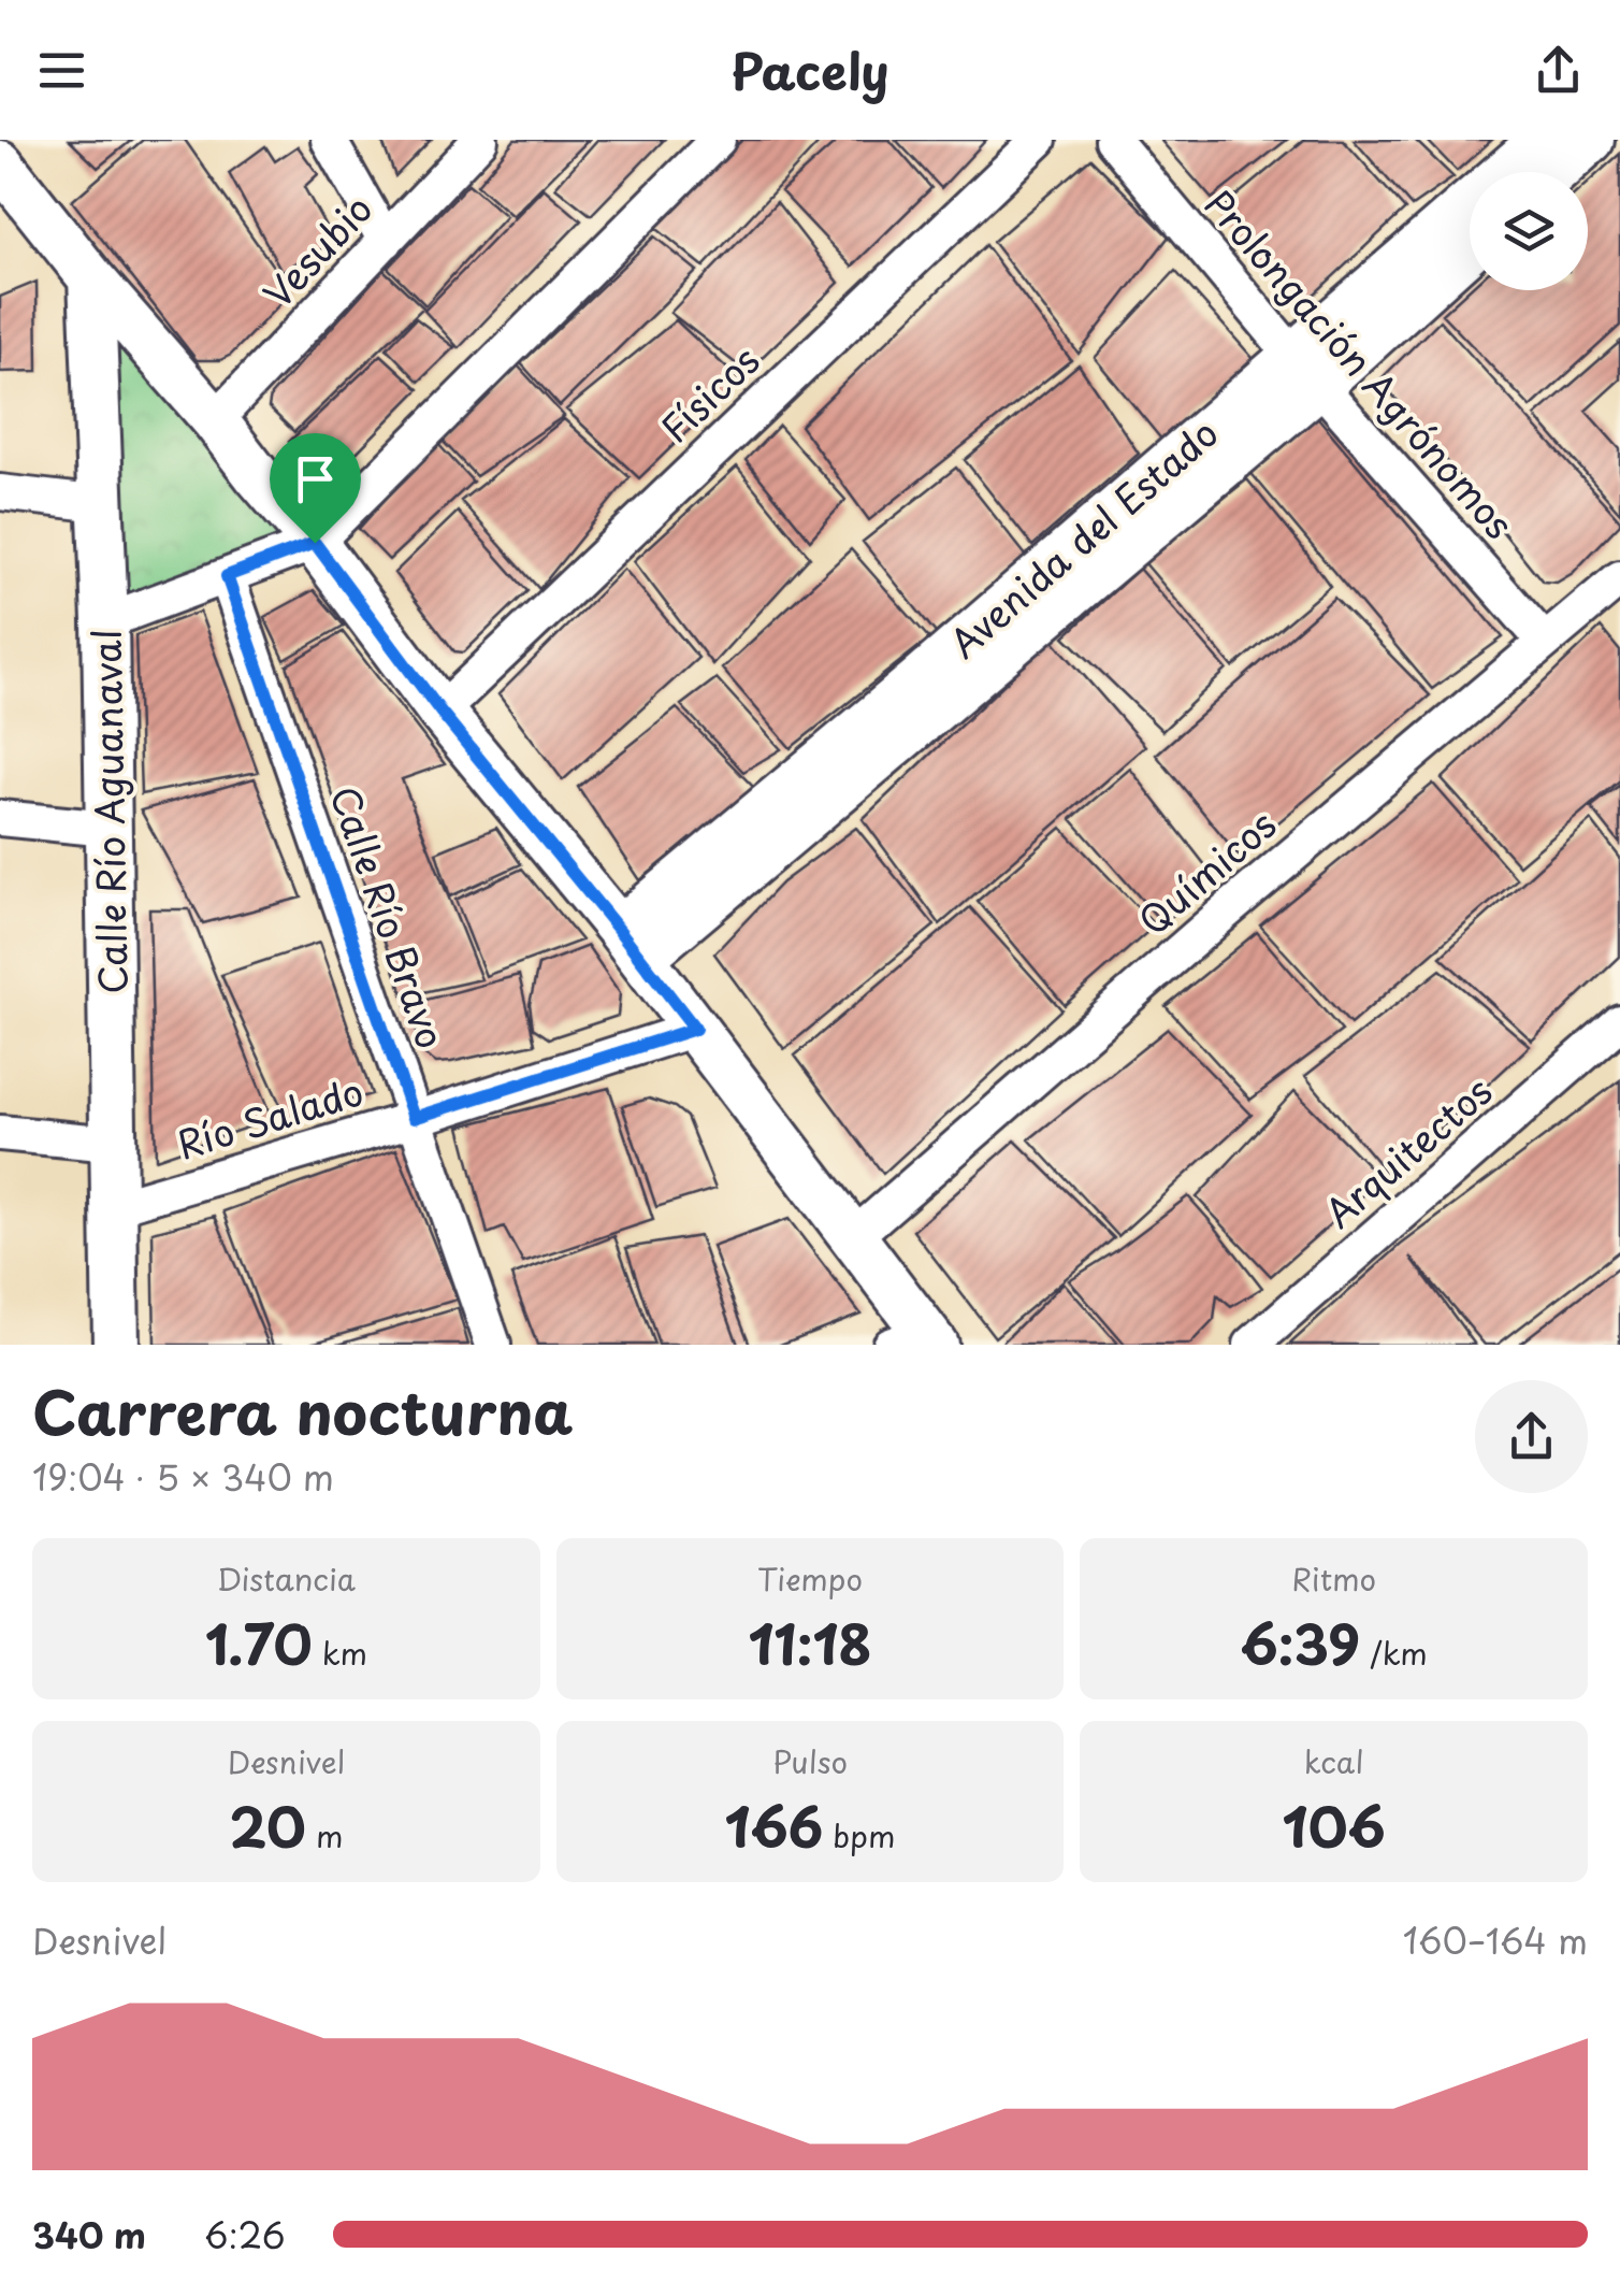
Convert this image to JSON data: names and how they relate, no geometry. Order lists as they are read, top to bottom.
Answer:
{
  "streets": {
    "street": [
      "Vesubio",
      "Prolongación Agrónomos",
      "Físicos",
      "Avenida del Estado",
      "Calle Río Aguanaval",
      "Químicos",
      "Calle Río Bravo",
      "Río Salado",
      "Arquitectos"
    ]
  },
  "crossings": [
    ["Prolongación Agrónomos", "Avenida del Estado"],
    ["Prolongación Agrónomos", "Químicos"],
    ["Calle Río Aguanaval", "Río Salado"],
    ["Calle Río Bravo", "Río Salado"]
  ],
  "page": {
    "header": "Pacely",
    "heading": ["Carrera nocturna", "19:04 · 5 × 340 m"],
    "stats": [
      ["Distancia", "1.70 km"],
      ["Tiempo", "11:18"],
      ["Ritmo", "6:39 /km"],
      ["Desnivel", "20 m"],
      ["Pulso", "166 bpm"],
      ["kcal", "106"]
    ],
    "chart": ["Desnivel", "160–164 m"],
    "list": [
      {
        "name": "340 m",
        "note": "6:26"
      }
    ]
  }
}
